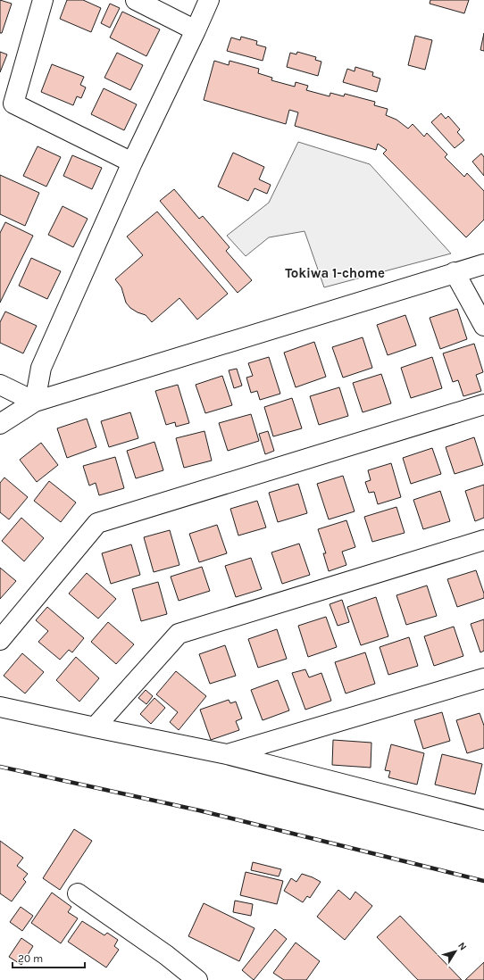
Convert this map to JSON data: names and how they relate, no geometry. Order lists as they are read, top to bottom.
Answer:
{
  "districts": ["Tokiwa 1-chome"],
  "scale_bar": "20 m",
  "north": "top right"
}
